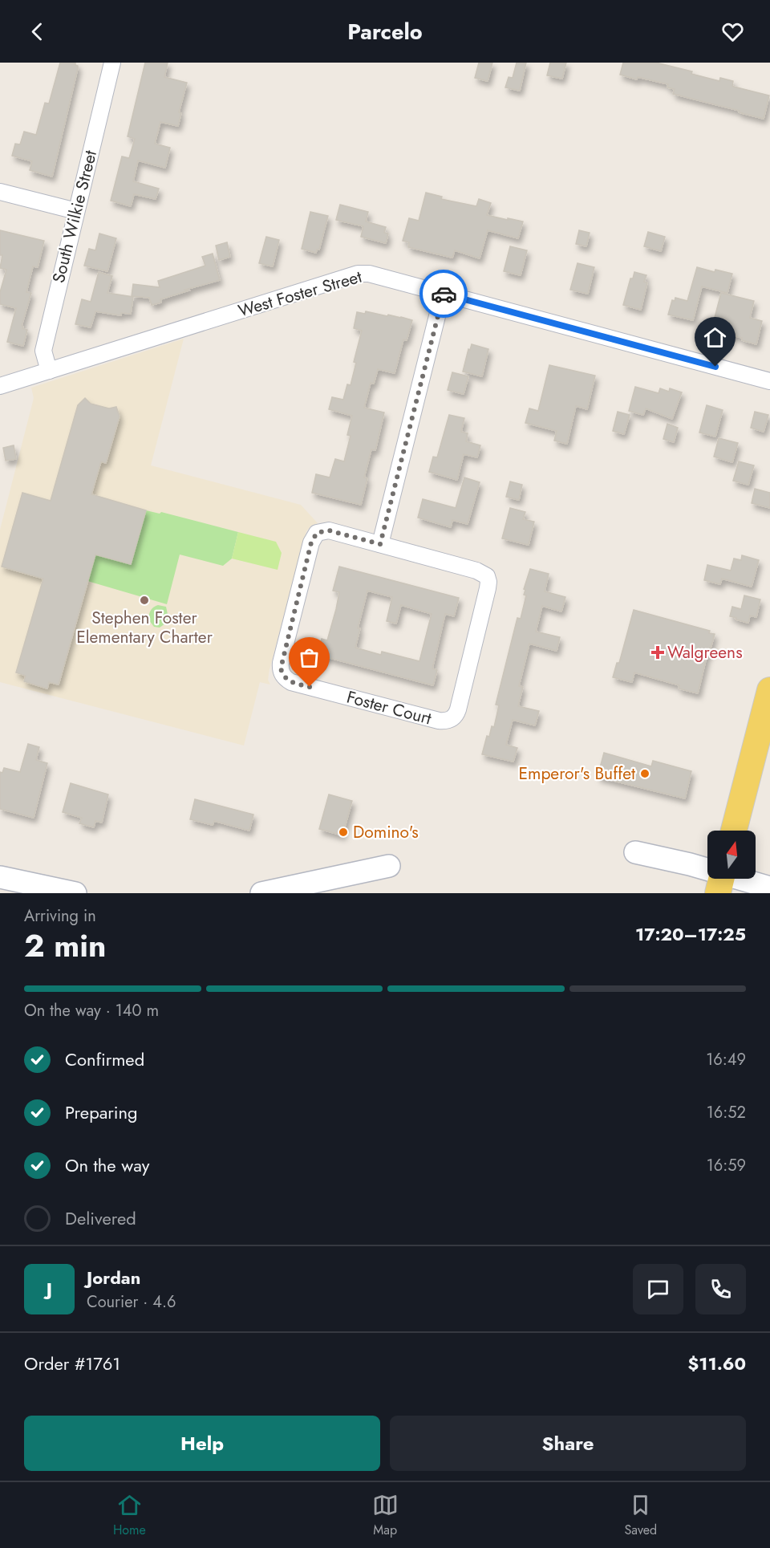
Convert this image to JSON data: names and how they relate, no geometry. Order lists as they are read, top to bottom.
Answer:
{
  "streets": {
    "street": ["South Wilkie Street", "West Foster Street", "Foster Court"]
  },
  "crossings": [
    ["South Wilkie Street", "West Foster Street"]
  ],
  "places": {
    "other": ["Stephen Foster Elementary Charter", "Emperor's Buffet", "Domino's"],
    "health": ["Walgreens"]
  },
  "north": "top",
  "page": {
    "header": "Parcelo",
    "heading": ["2 min", "Arriving in", "17:20–17:25"],
    "panel": [
      "Jordan",
      "Courier · 4.6",
      "Order #1761",
      "$11.60"
    ],
    "bar": "On the way · 140 m",
    "list": [
      ["Confirmed", "16:49"],
      ["Preparing", "16:52"],
      ["On the way", "16:59"],
      "Delivered"
    ],
    "round": "J",
    "buttons": ["Help", "Share"],
    "tabs": ["Home", "Map", "Saved"]
  }
}
